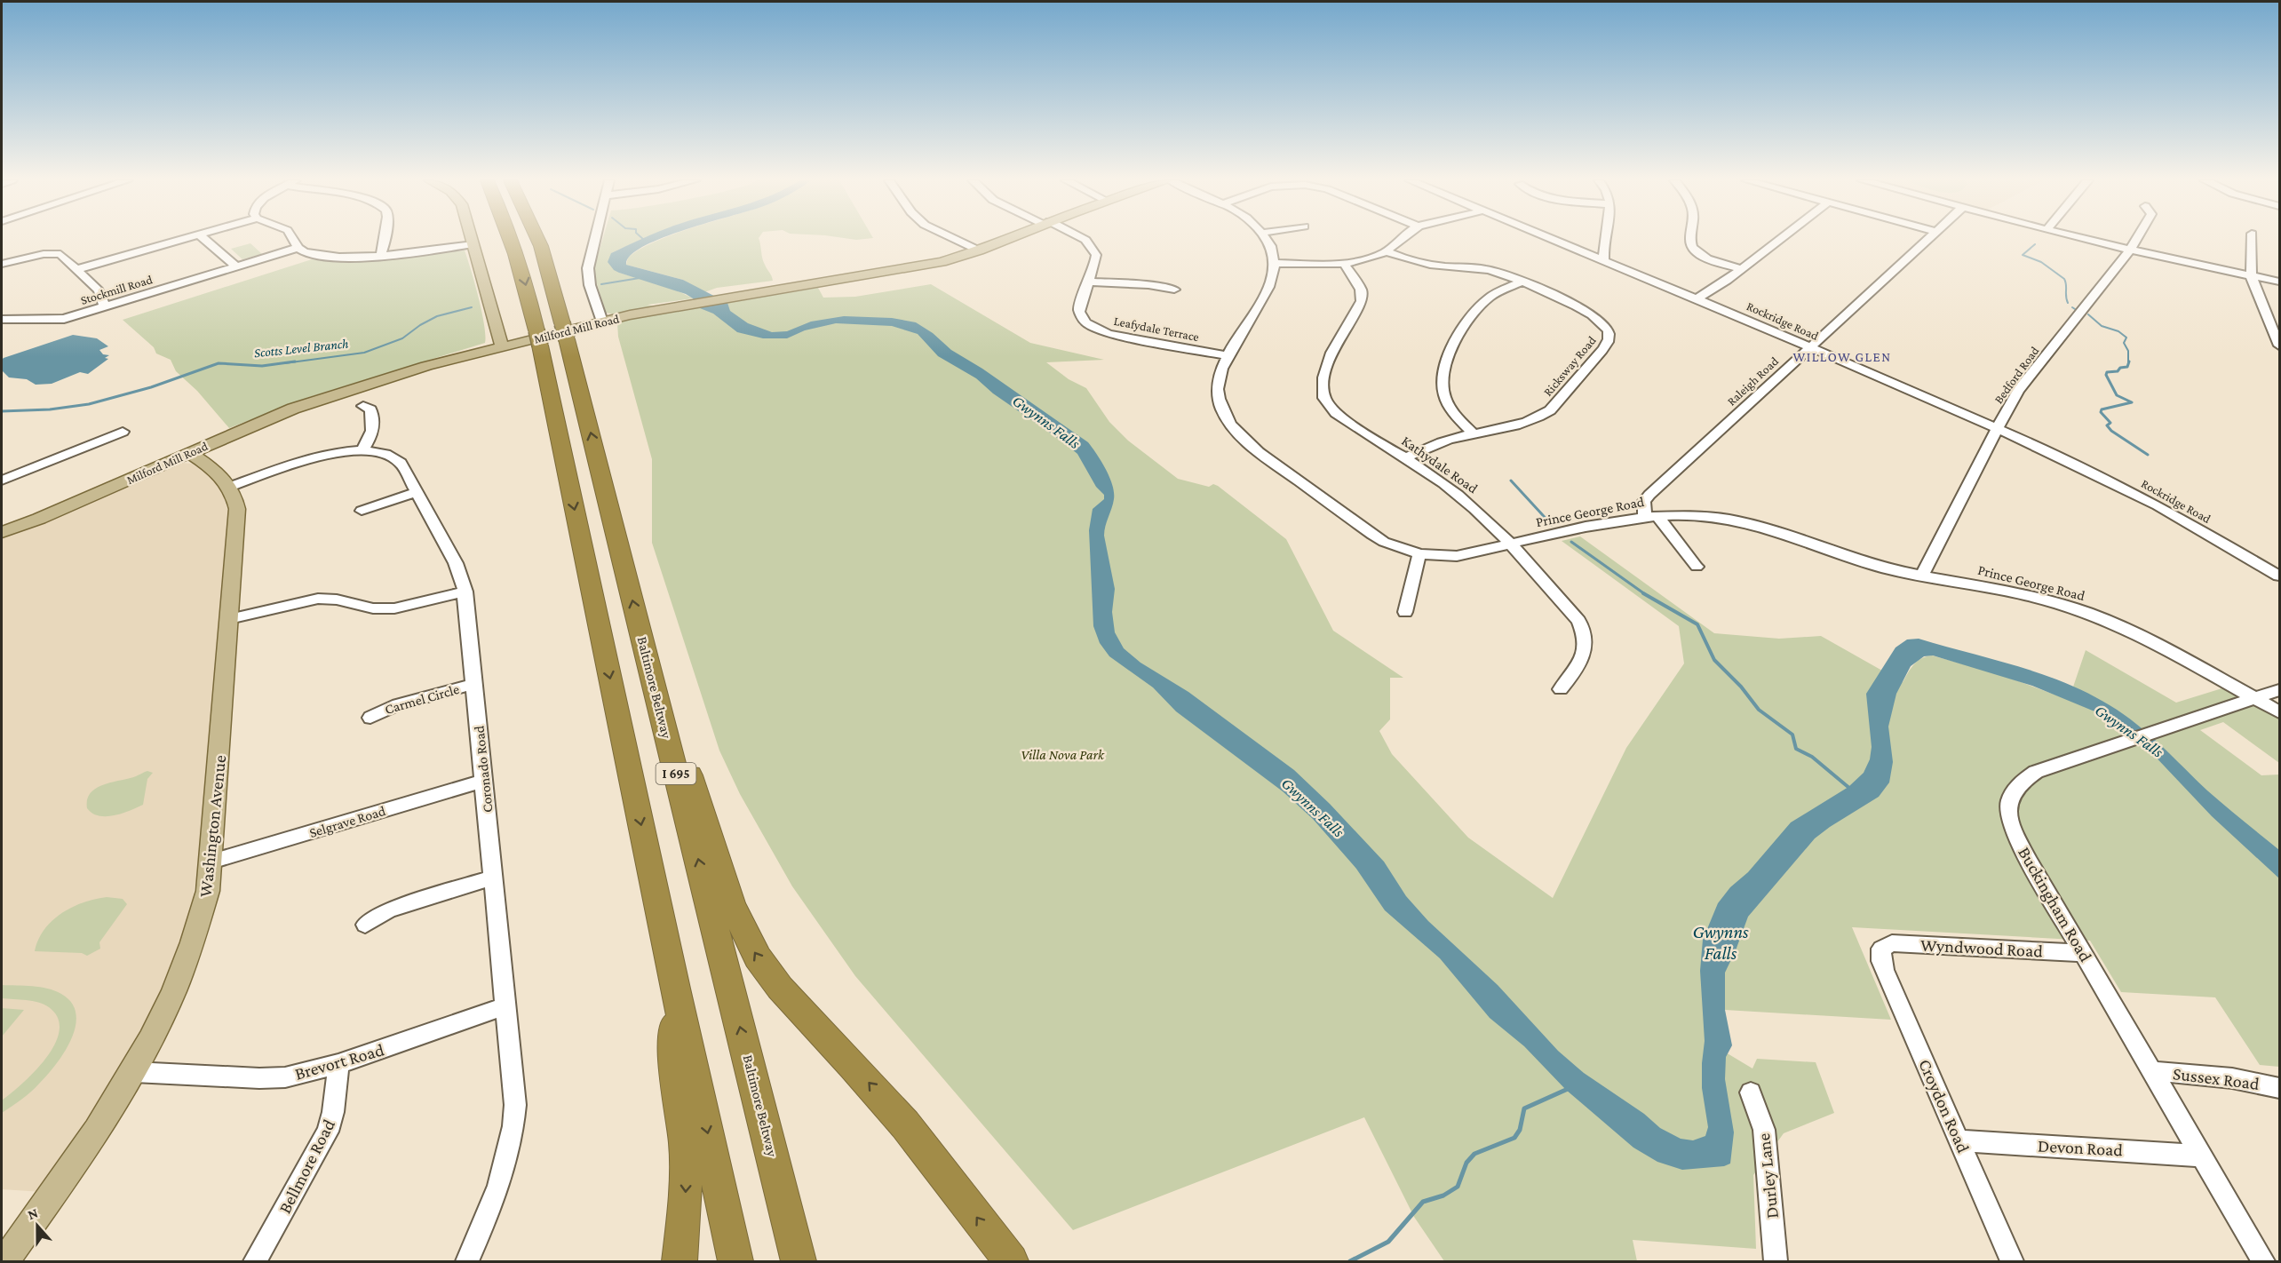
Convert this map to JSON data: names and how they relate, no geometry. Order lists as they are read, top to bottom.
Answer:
{
  "streets": {
    "highway": ["Baltimore Beltway", "I 695"],
    "main road": ["Milford Mill Road", "Washington Avenue"],
    "street": [
      "Stockmill Road",
      "Rockridge Road",
      "Leafydale Terrace",
      "Ricksway Road",
      "Bedford Road",
      "Raleigh Road",
      "Kathydale Road",
      "Prince George Road",
      "Carmel Circle",
      "Coronado Road",
      "Selgrave Road",
      "Buckingham Road",
      "Wyndwood Road",
      "Brevort Road",
      "Sussex Road",
      "Croydon Road",
      "Devon Road",
      "Bellmore Road",
      "Durley Lane"
    ]
  },
  "crossings": [
    ["Rockridge Road", "Bedford Road"],
    ["Rockridge Road", "Raleigh Road"],
    ["Leafydale Terrace", "Prince George Road"],
    ["Ricksway Road", "Kathydale Road"],
    ["Bedford Road", "Prince George Road"],
    ["Raleigh Road", "Prince George Road"],
    ["Kathydale Road", "Prince George Road"],
    ["Prince George Road", "Buckingham Road"],
    ["Carmel Circle", "Coronado Road"],
    ["Coronado Road", "Selgrave Road"],
    ["Coronado Road", "Washington Avenue"],
    ["Coronado Road", "Brevort Road"],
    ["Selgrave Road", "Washington Avenue"],
    ["Washington Avenue", "Brevort Road"],
    ["Buckingham Road", "Wyndwood Road"],
    ["Buckingham Road", "Sussex Road"],
    ["Buckingham Road", "Devon Road"],
    ["Wyndwood Road", "Croydon Road"],
    ["Brevort Road", "Bellmore Road"],
    ["Croydon Road", "Devon Road"]
  ],
  "districts": ["WILLOW GLEN"],
  "water": ["Scotts Level Branch", "Gwynns Falls"],
  "parks": ["Villa Nova Park"],
  "north": "top"
}
